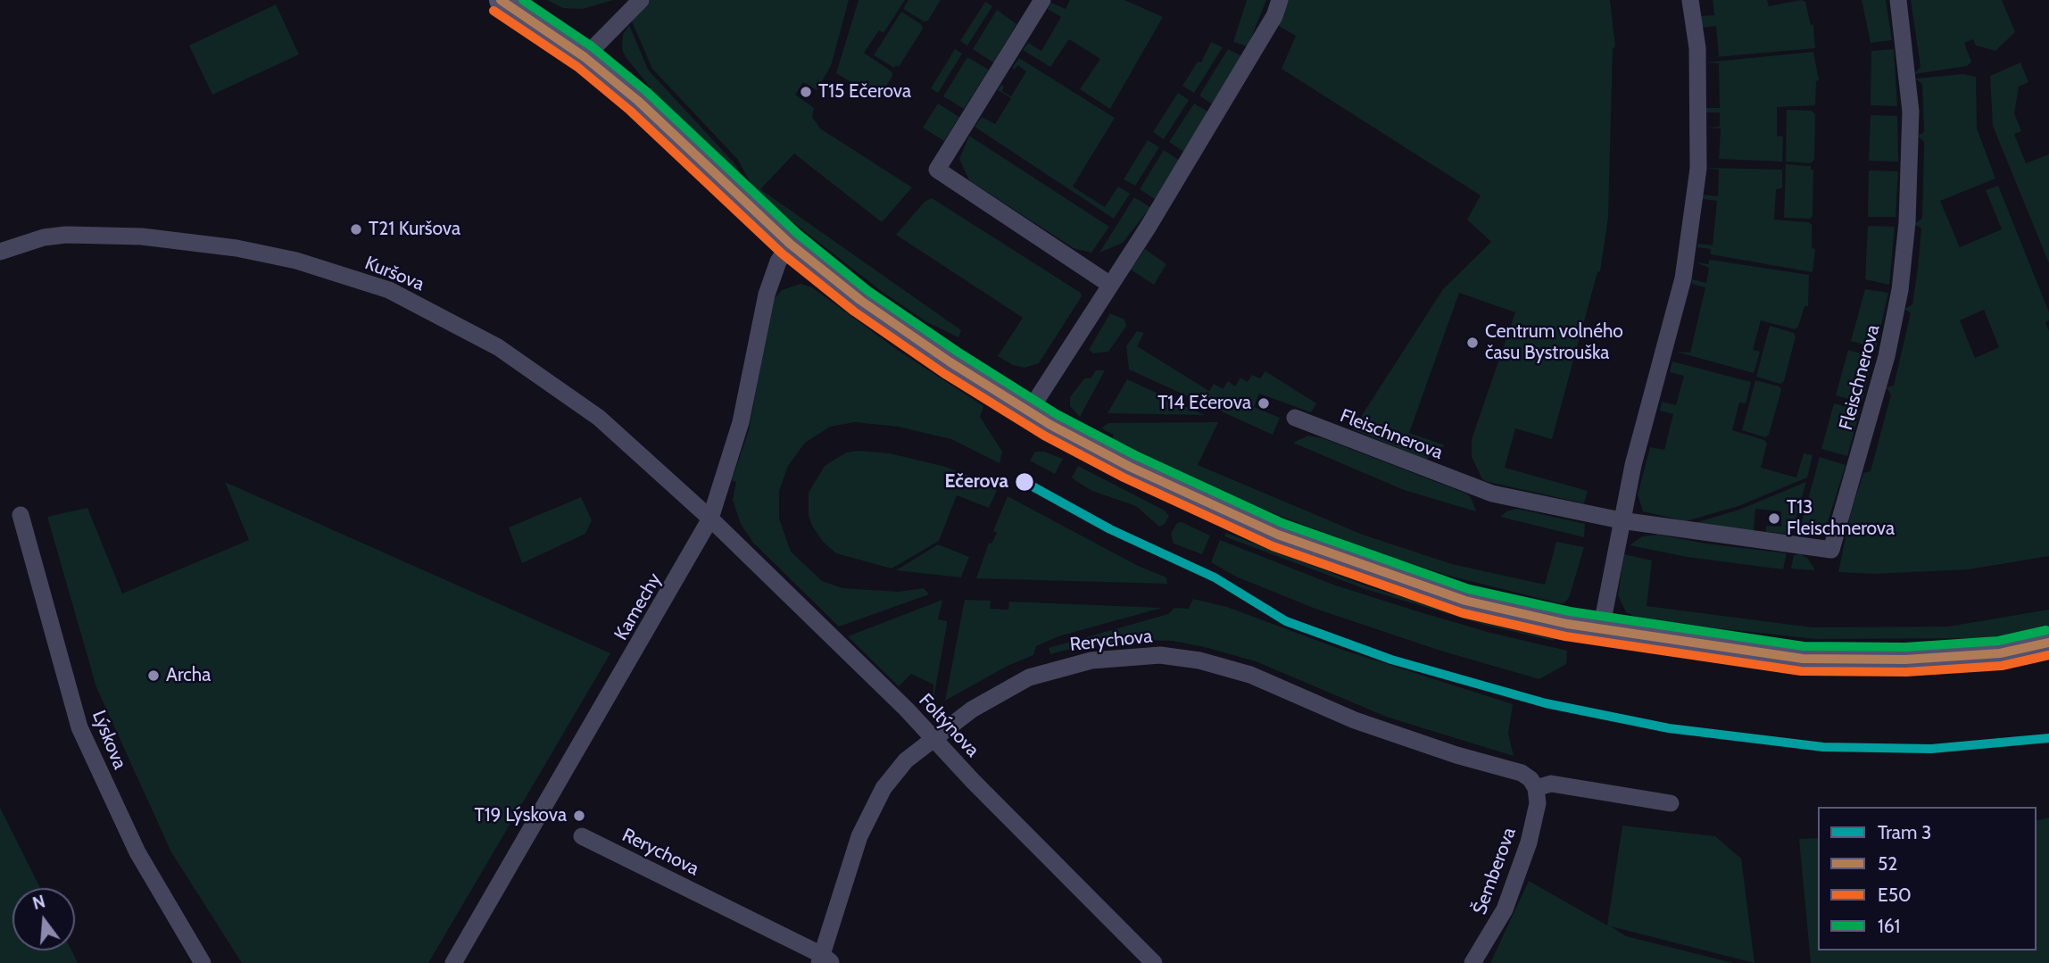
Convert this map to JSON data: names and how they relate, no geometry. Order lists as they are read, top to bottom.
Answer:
{
  "streets": {
    "street": [
      "Kuršova",
      "Fleischnerova",
      "Kamechy",
      "Rerychova",
      "Foltýnova",
      "Lýskova",
      "Šemberova"
    ]
  },
  "crossings": [
    ["Kuršova", "Kamechy"],
    ["Kuršova", "Foltýnova"],
    ["Kamechy", "Foltýnova"],
    ["Rerychova", "Foltýnova"],
    ["Rerychova", "Šemberova"]
  ],
  "places": [
    "T15 Ečerova",
    "T21 Kuršova",
    "Centrum volného času Bystrouška",
    "T14 Ečerova",
    "Ečerova",
    "T13 Fleischnerova",
    "Archa",
    "T19 Lýskova"
  ],
  "lines": [
    "transit line 52",
    "transit line 161",
    "transit line E50",
    "tram line 3"
  ],
  "legend": [
    "Tram 3",
    "52",
    "E50",
    "161"
  ],
  "north": "top"
}
